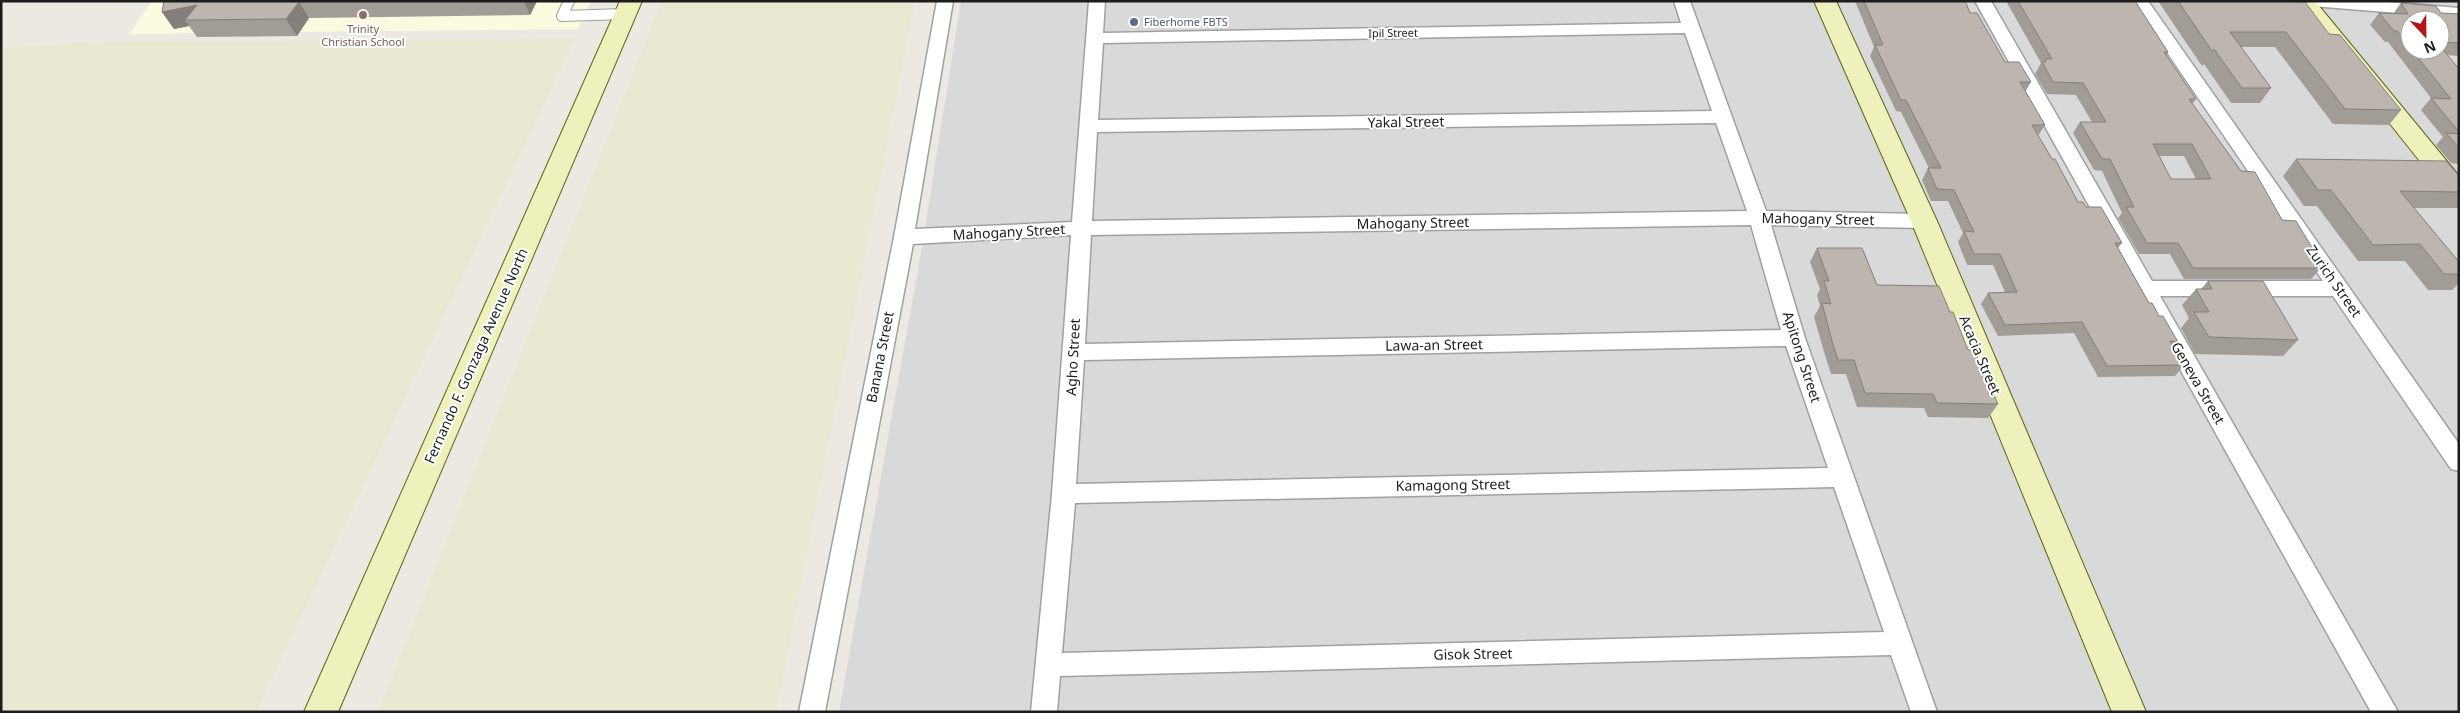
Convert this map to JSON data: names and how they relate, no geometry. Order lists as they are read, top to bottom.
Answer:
{
  "streets": {
    "street": [
      "Ipil Street",
      "Yakal Street",
      "Mahogany Street",
      "Zurich Street",
      "Lawa-an Street",
      "Acacia Street",
      "Fernando F. Gonzaga Avenue North",
      "Banana Street",
      "Agho Street",
      "Apitong Street",
      "Geneva Street",
      "Kamagong Street",
      "Gisok Street"
    ]
  },
  "crossings": [
    ["Ipil Street", "Agho Street"],
    ["Ipil Street", "Apitong Street"],
    ["Yakal Street", "Agho Street"],
    ["Yakal Street", "Apitong Street"],
    ["Mahogany Street", "Acacia Street"],
    ["Mahogany Street", "Banana Street"],
    ["Mahogany Street", "Agho Street"],
    ["Mahogany Street", "Apitong Street"],
    ["Lawa-an Street", "Agho Street"],
    ["Lawa-an Street", "Apitong Street"],
    ["Agho Street", "Kamagong Street"],
    ["Agho Street", "Gisok Street"],
    ["Apitong Street", "Kamagong Street"],
    ["Apitong Street", "Gisok Street"]
  ],
  "places": ["Trinity Christian School", "Fiberhome FBTS"],
  "north": "bottom"
}
